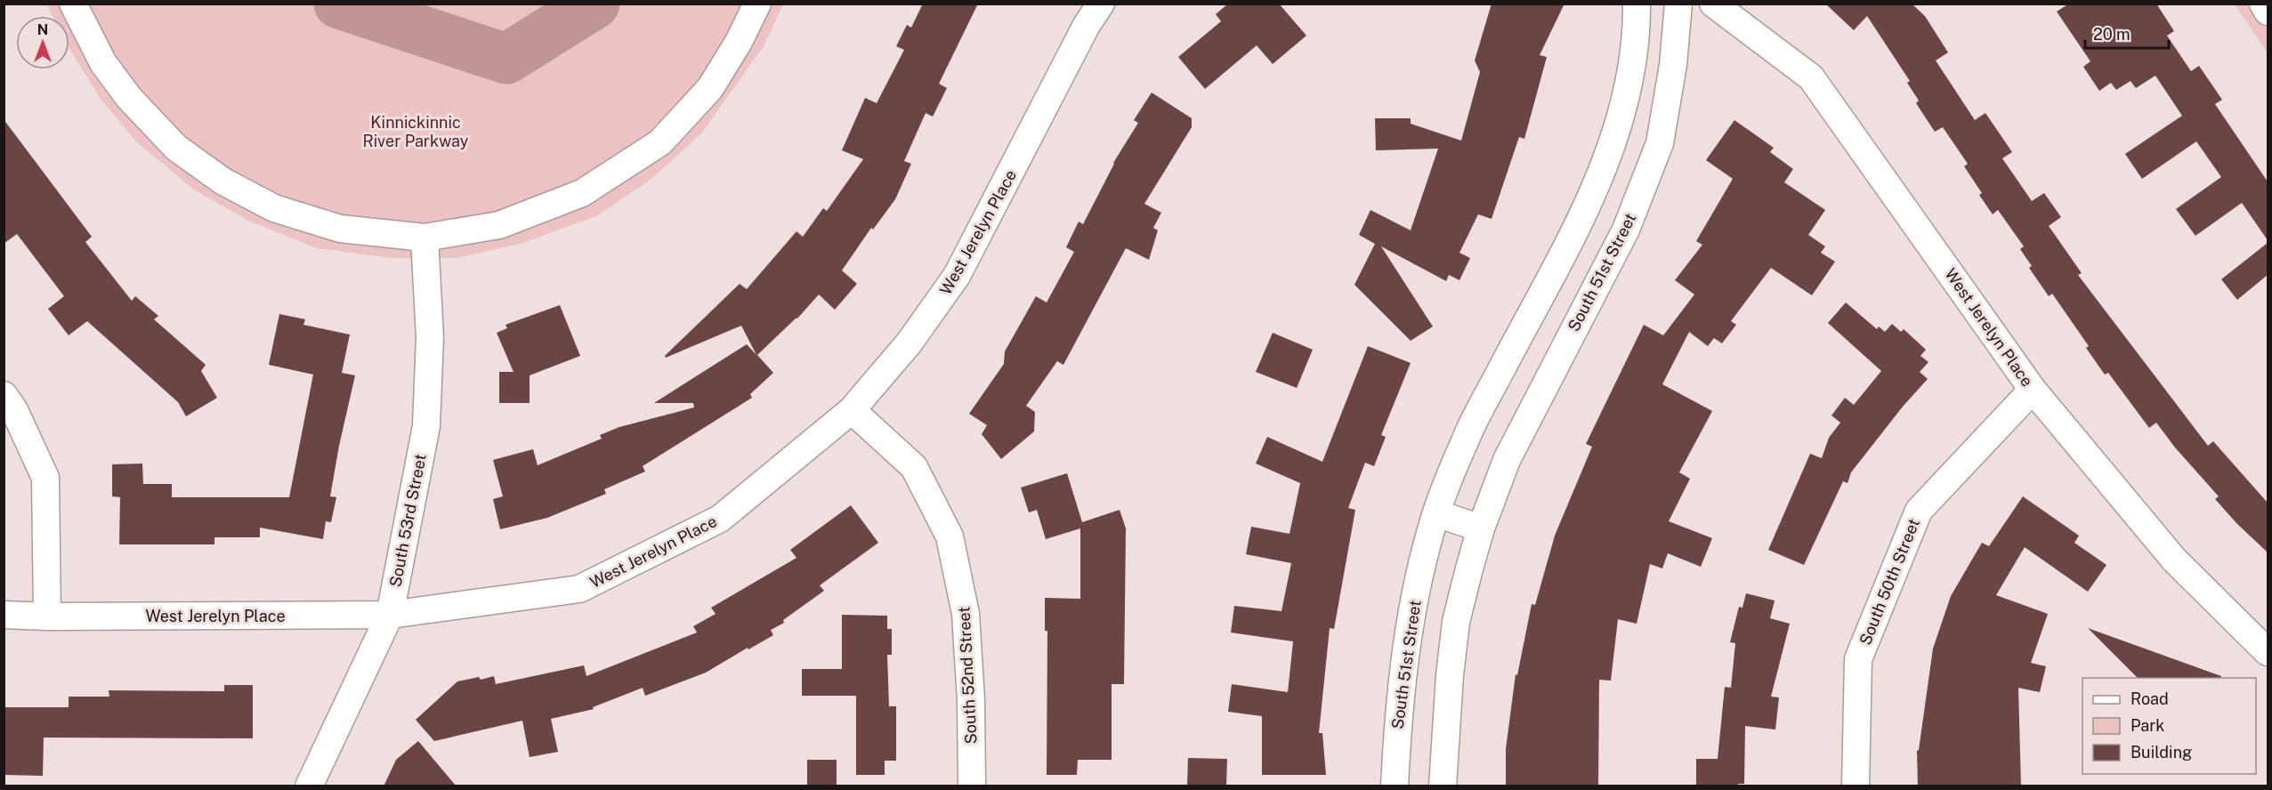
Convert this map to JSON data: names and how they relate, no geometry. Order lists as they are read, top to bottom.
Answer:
{
  "streets": {
    "street": [
      "West Jerelyn Place",
      "South 51st Street",
      "South 53rd Street",
      "South 50th Street",
      "South 52nd Street"
    ]
  },
  "crossings": [
    ["West Jerelyn Place", "South 53rd Street"],
    ["West Jerelyn Place", "South 50th Street"],
    ["West Jerelyn Place", "South 52nd Street"]
  ],
  "parks": ["Kinnickinnic River Parkway"],
  "legend": ["Road", "Park", "Building"],
  "scale_bar": "20 m",
  "north": "top"
}
